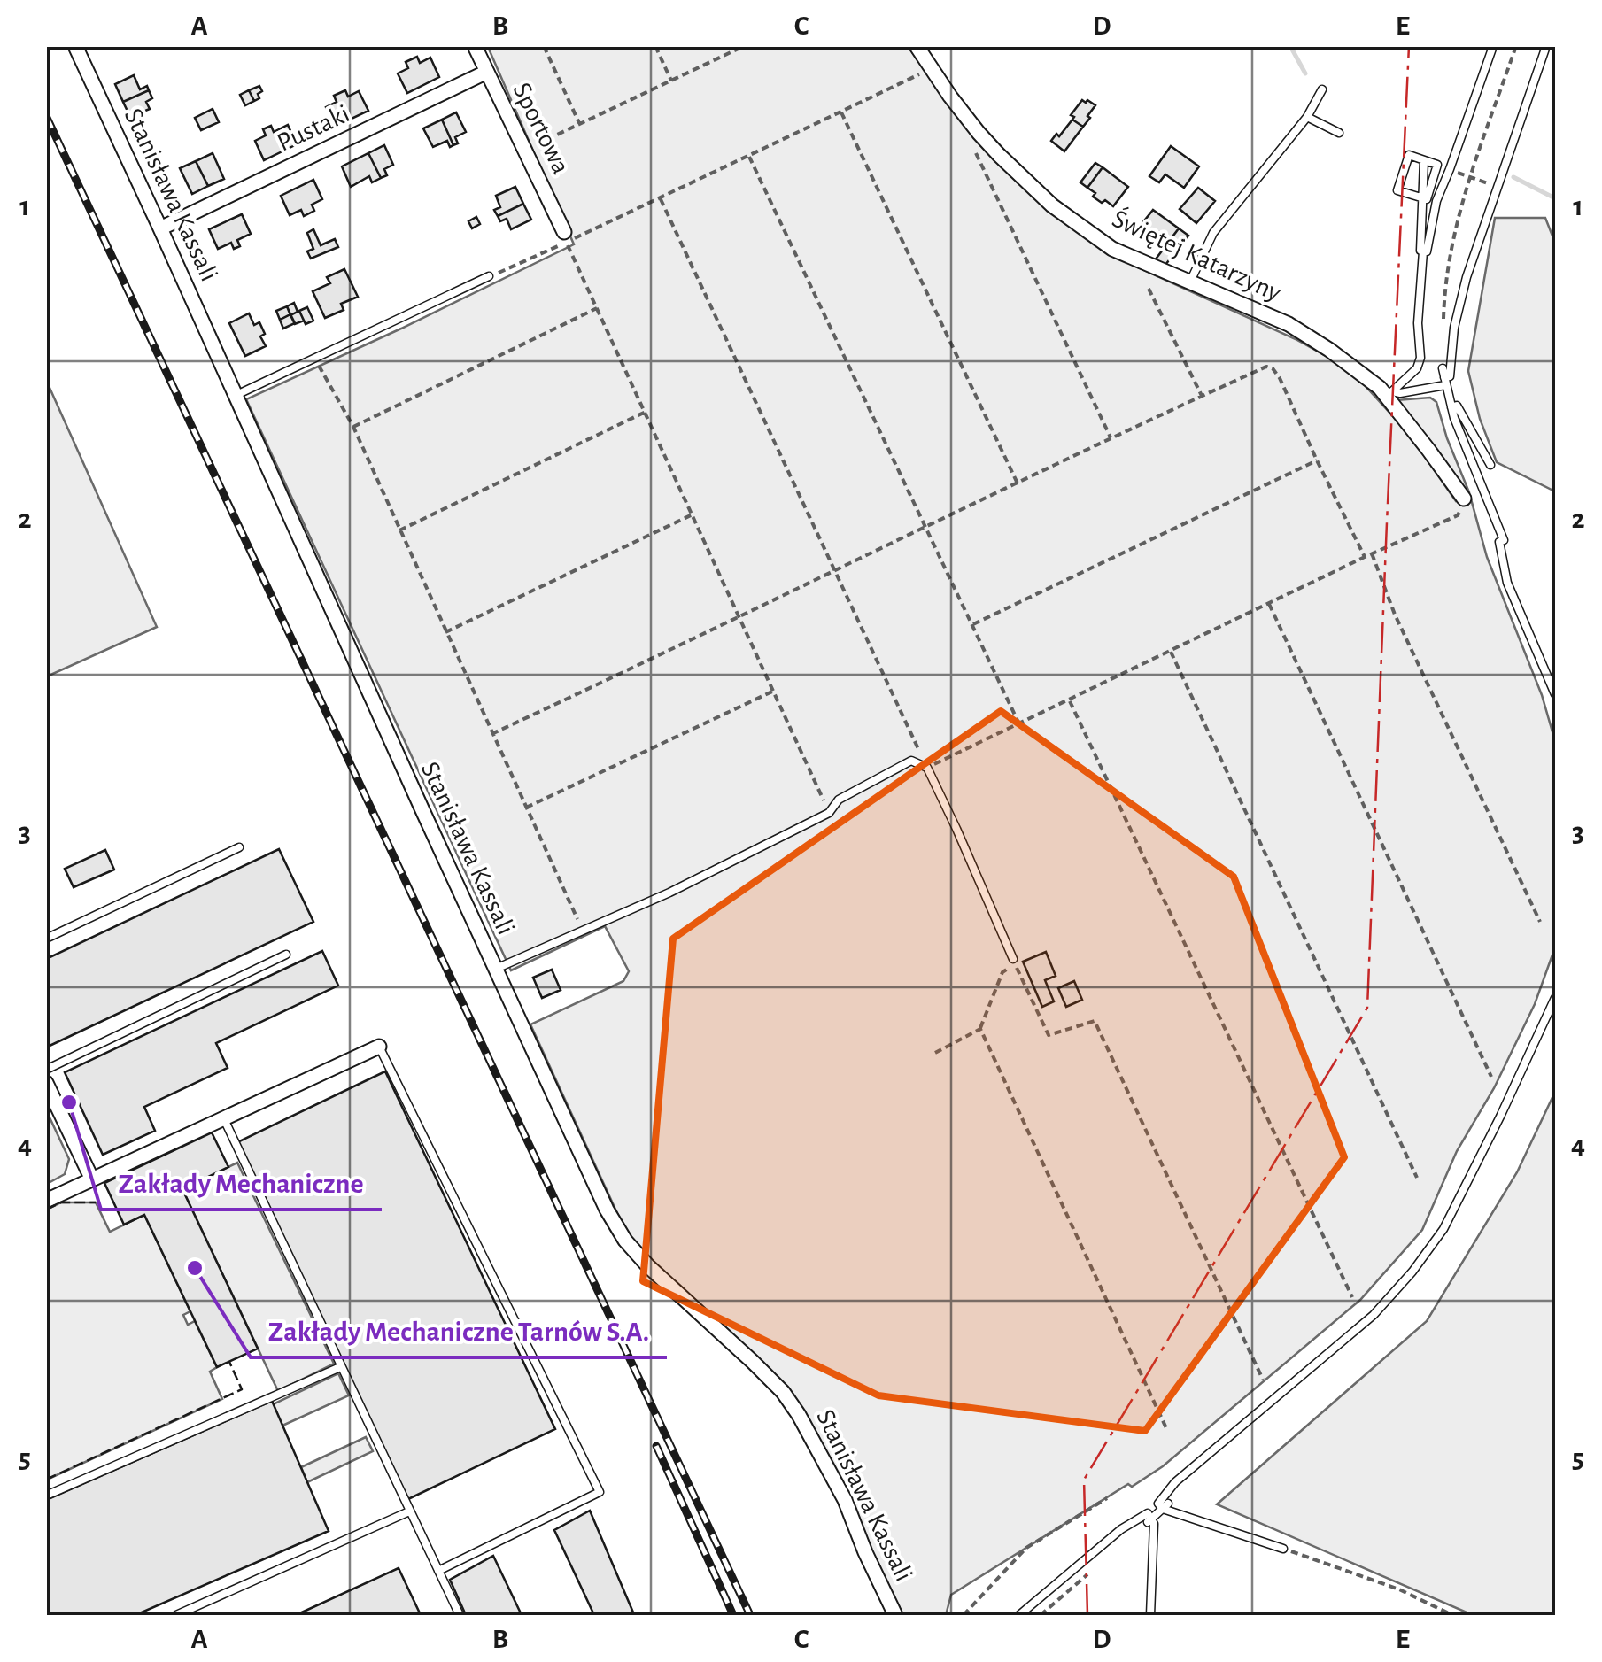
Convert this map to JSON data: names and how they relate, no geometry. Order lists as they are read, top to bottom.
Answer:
{
  "streets": {
    "street": [
      "Pustaki",
      "Sportowa",
      "Stanisława Kassali",
      "Świętej Katarzyny"
    ]
  },
  "crossings": [
    ["Pustaki", "Sportowa"],
    ["Pustaki", "Stanisława Kassali"]
  ],
  "places": ["Zakłady Mechaniczne", "Zakłady Mechaniczne Tarnów S.A."],
  "grid": {
    "columns": [
      "A",
      "B",
      "C",
      "D",
      "E"
    ],
    "rows": [
      "1",
      "2",
      "3",
      "4",
      "5"
    ]
  }
}
